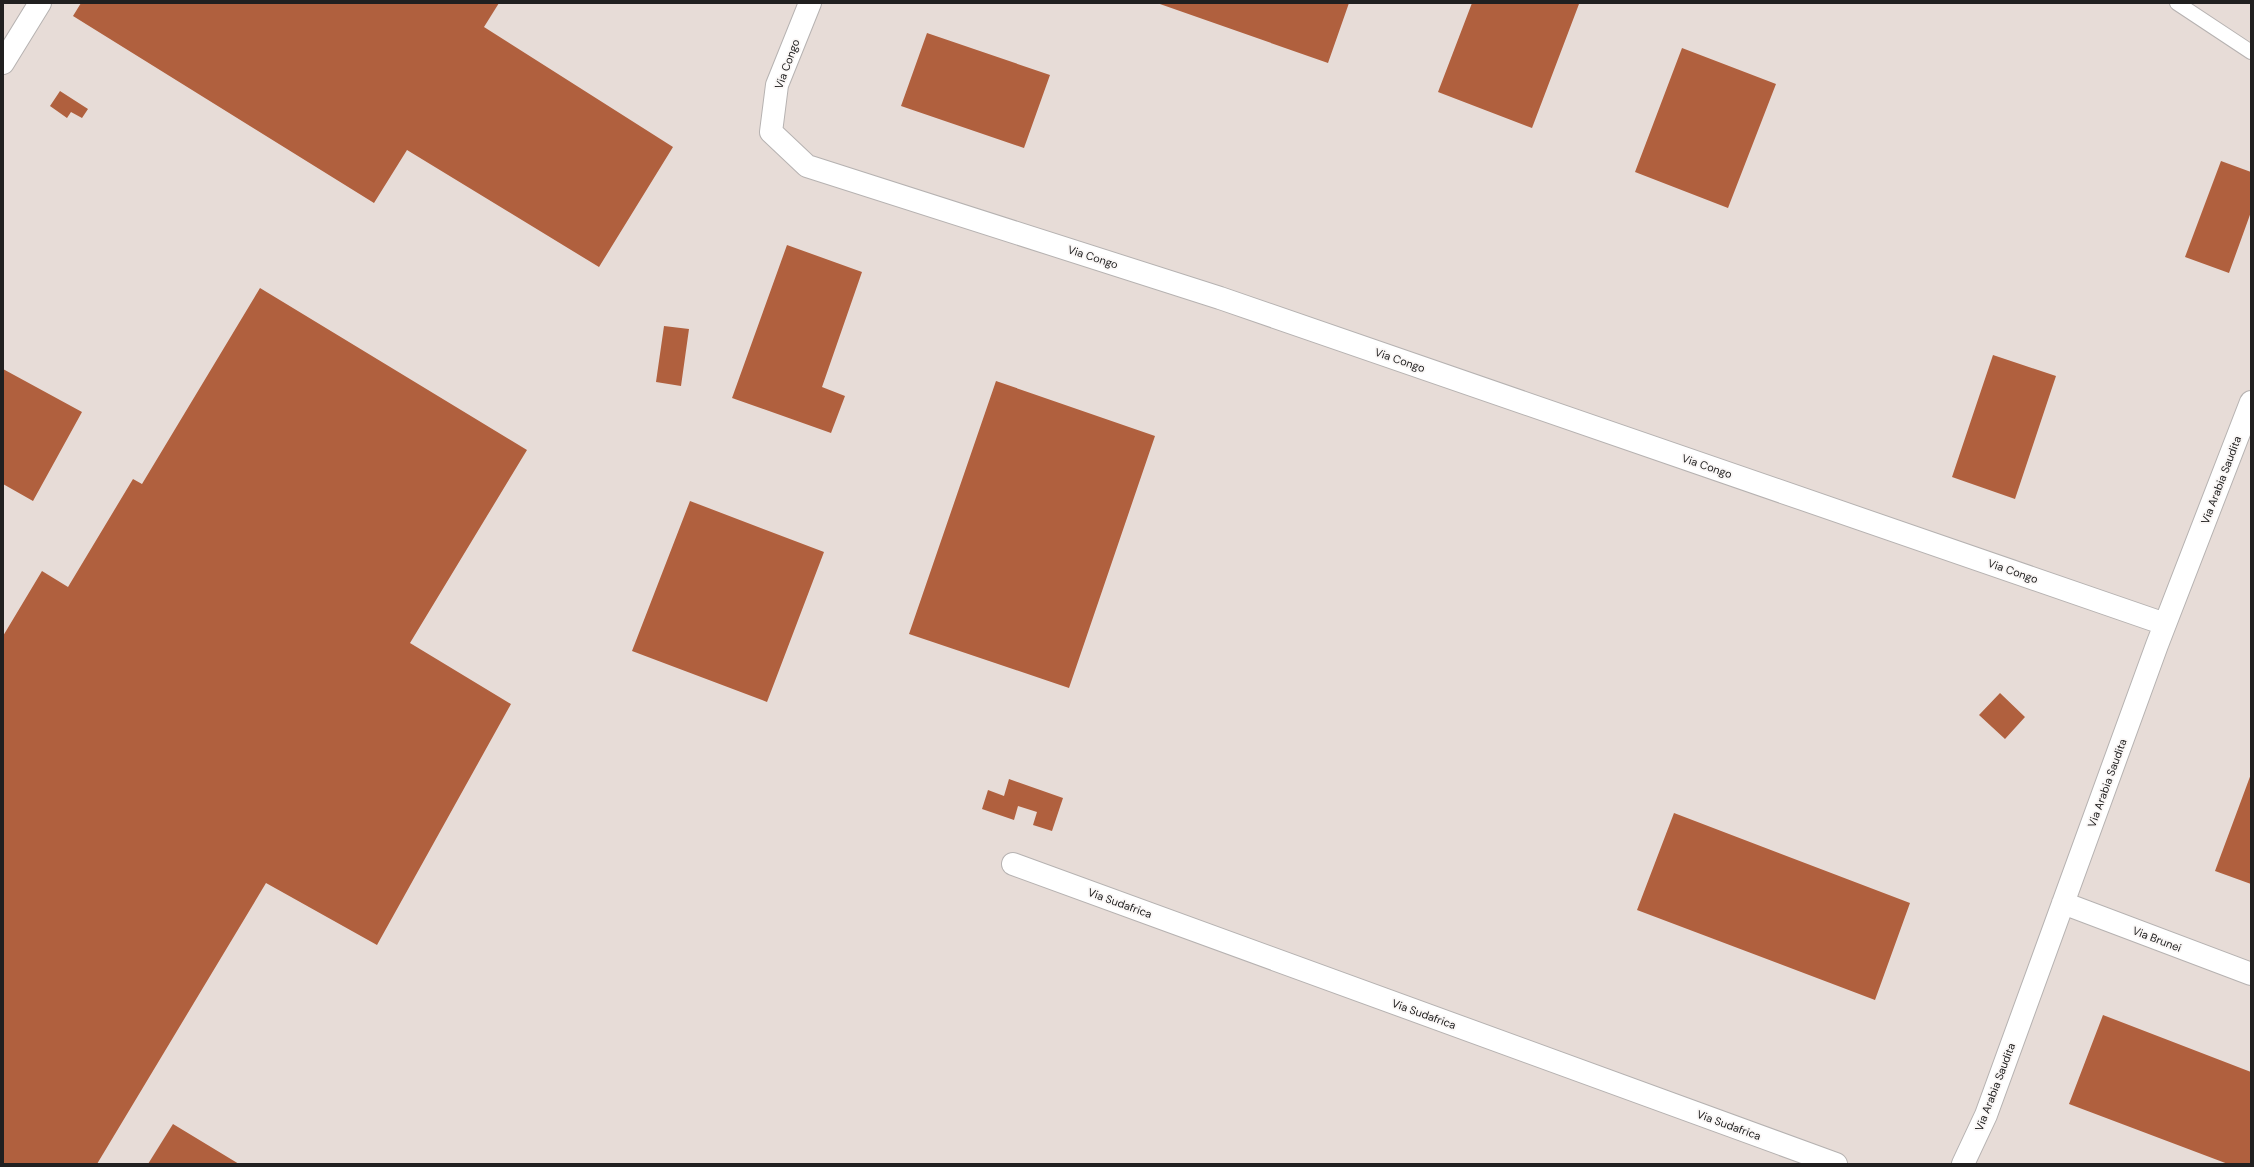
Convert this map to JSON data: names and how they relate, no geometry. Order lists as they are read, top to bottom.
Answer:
{
  "streets": {
    "street": [
      "Via Congo",
      "Via Arabia Saudita",
      "Via Sudafrica",
      "Via Brunei"
    ]
  },
  "crossings": [
    ["Via Congo", "Via Arabia Saudita"],
    ["Via Arabia Saudita", "Via Brunei"]
  ]
}
